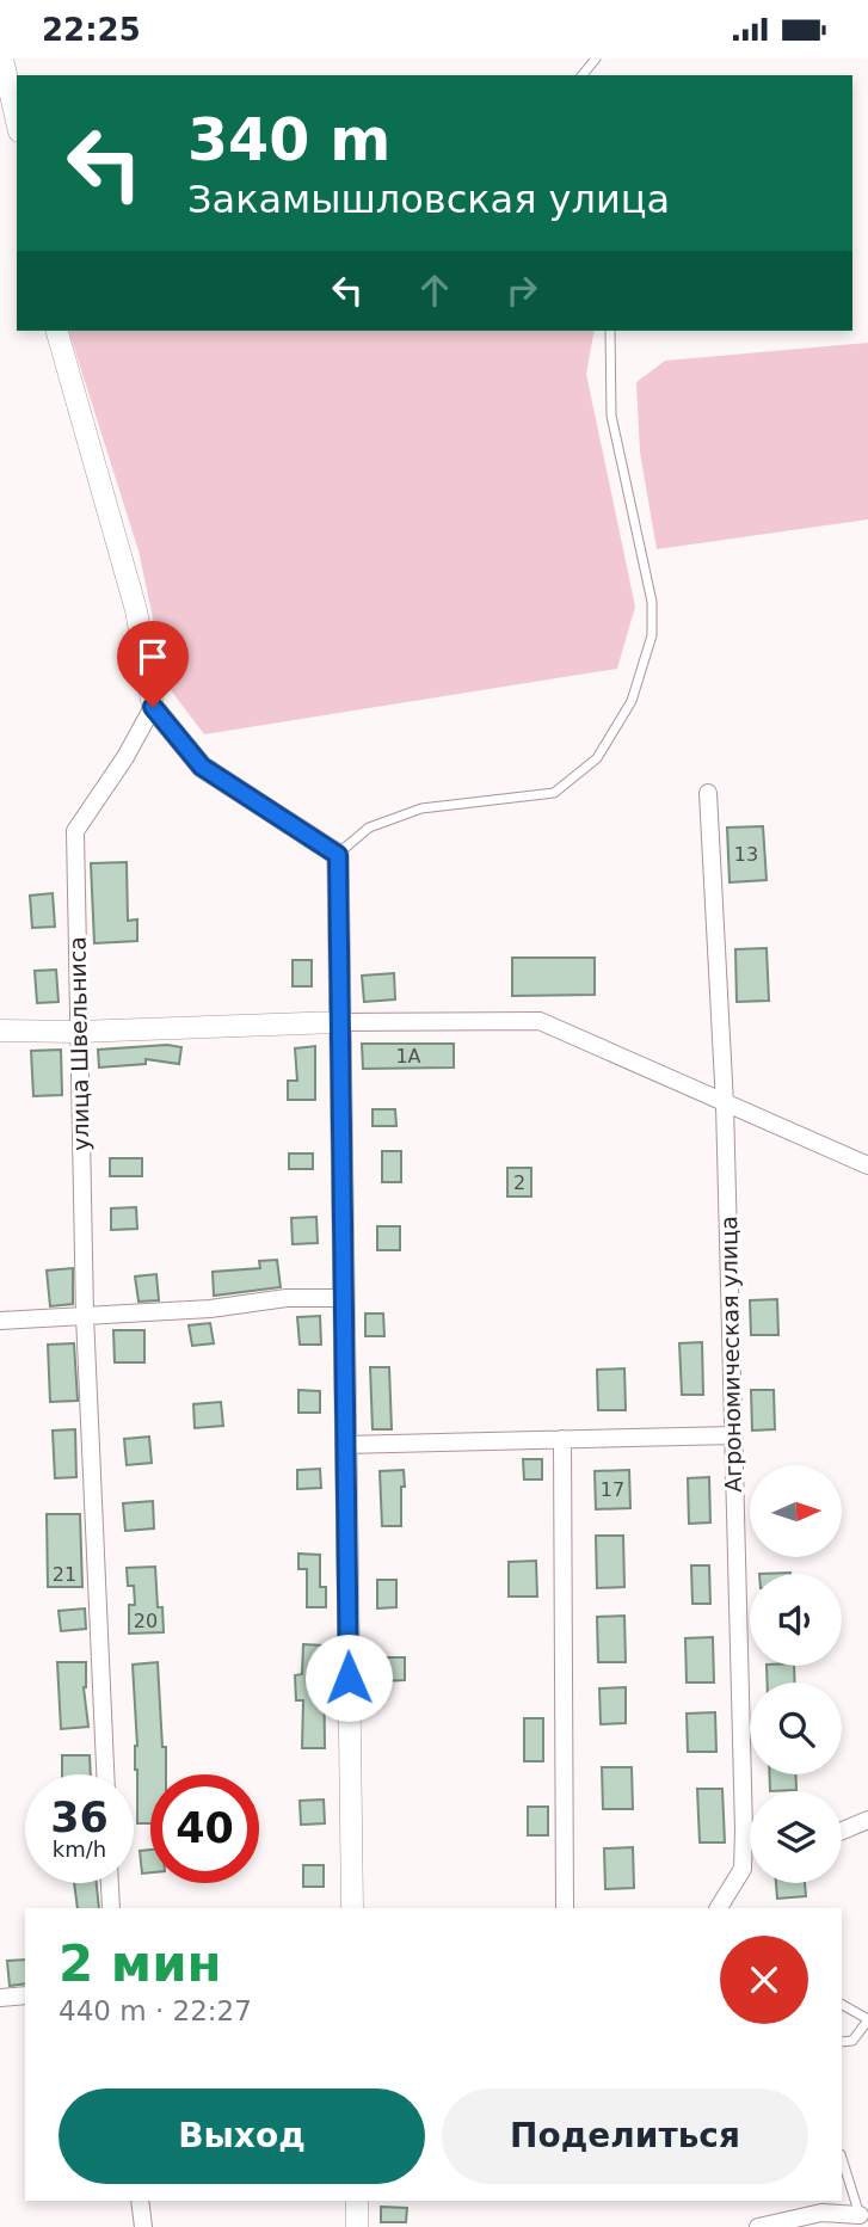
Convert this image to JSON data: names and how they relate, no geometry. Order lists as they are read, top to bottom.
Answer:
{
  "streets": {
    "street": ["улица Швельниса", "Агрономическая улица"]
  },
  "house_numbers": [
    "13",
    "1А",
    "2",
    "17",
    "21",
    "20"
  ],
  "north": "right",
  "page": {
    "status": "22:25",
    "turn": ["340 m", "Закамышловская улица"],
    "speed": "36 km/h",
    "limit": "40",
    "heading": ["2 мин", "440 m · 22:27"],
    "buttons": ["Выход", "Поделиться"]
  }
}
